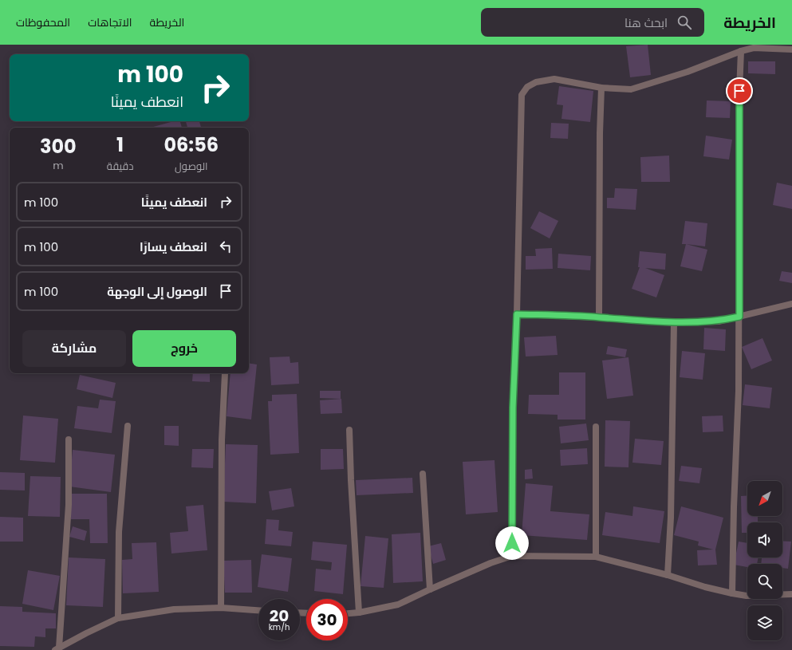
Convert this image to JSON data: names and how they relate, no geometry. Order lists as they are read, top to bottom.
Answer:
{
  "north": "bottom left",
  "page": {
    "header": "الخريطة",
    "search": "ابحث هنا",
    "nav": ["الخريطة", "الاتجاهات", "المحفوظات"],
    "turn": ["100 m", "انعطف يمينًا"],
    "eta": [
      "06:56",
      "الوصول",
      "1",
      "دقيقة",
      "300",
      "m"
    ],
    "list": [
      {
        "name": "انعطف يمينًا",
        "value": "100 m"
      },
      {
        "name": "انعطف يسارًا",
        "value": "100 m"
      },
      {
        "name": "الوصول إلى الوجهة",
        "value": "100 m"
      }
    ],
    "buttons": ["خروج", "مشاركة"],
    "speed": "20 km/h",
    "limit": "30"
  }
}
